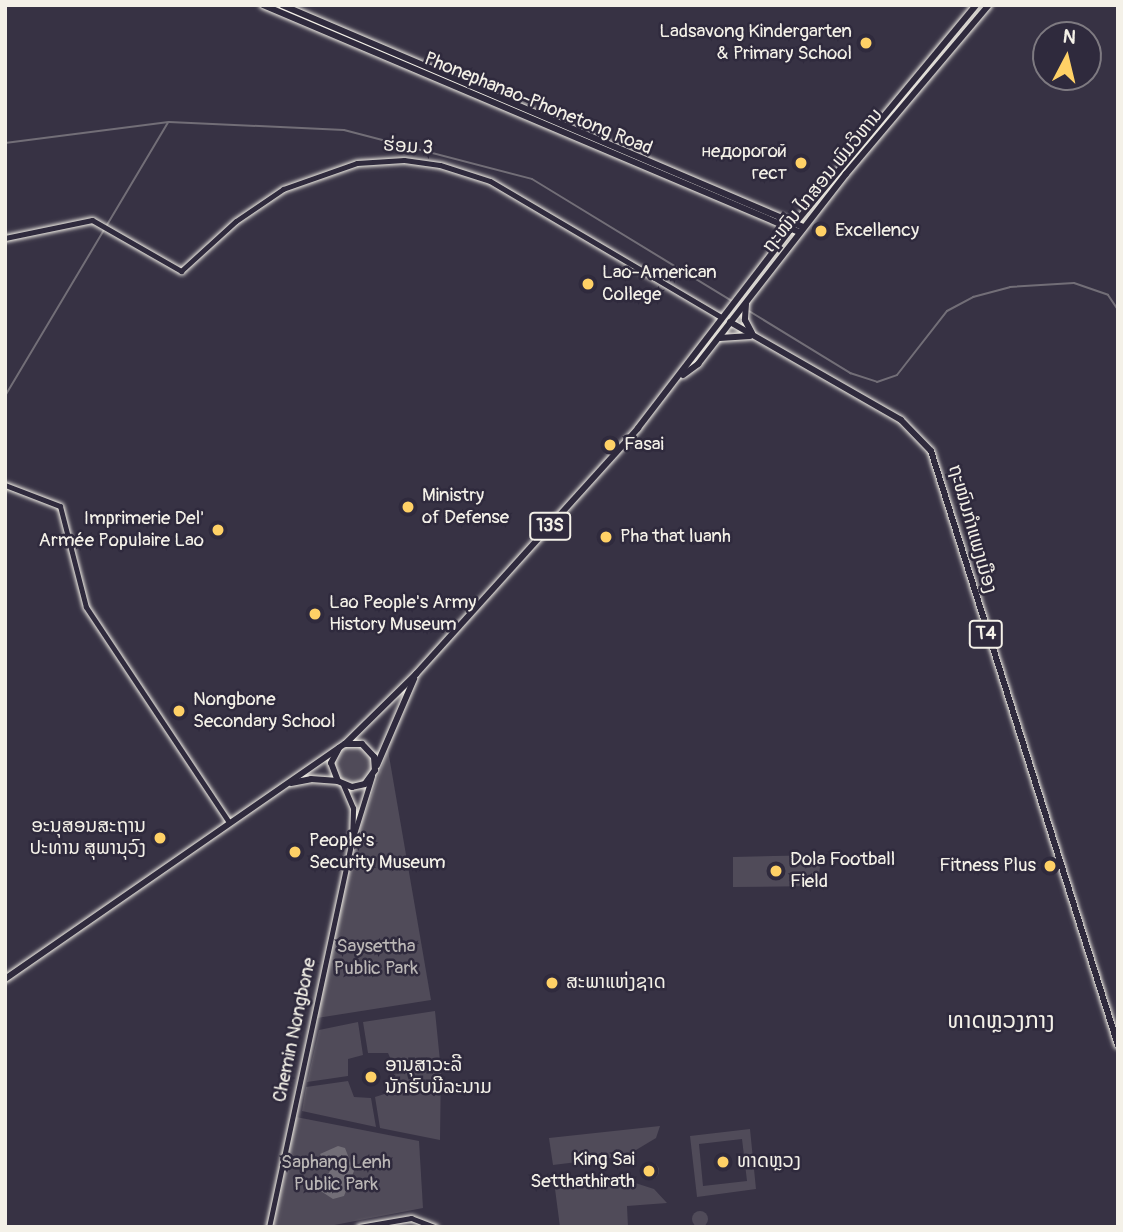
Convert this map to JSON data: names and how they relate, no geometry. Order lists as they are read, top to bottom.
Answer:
{
  "streets": {
    "main road": [
      "Phonephanao-Phonetong Road",
      "ຖະໜົນ ໄກສອນ ພົມວິຫານ",
      "13S",
      "ຖະໜົນກຳແພງເມືອງ",
      "T4"
    ],
    "street": ["ຮ່ອມ 3", "Chemin Nongbone"]
  },
  "crossings": [
    ["Phonephanao-Phonetong Road", "ຖະໜົນ ໄກສອນ ພົມວິຫານ"],
    ["ຮ່ອມ 3", "ຖະໜົນ ໄກສອນ ພົມວິຫານ"],
    ["ຮ່ອມ 3", "ຖະໜົນກຳແພງເມືອງ"],
    ["ຖະໜົນ ໄກສອນ ພົມວິຫານ", "13S"],
    ["ຖະໜົນ ໄກສອນ ພົມວິຫານ", "ຖະໜົນກຳແພງເມືອງ"]
  ],
  "districts": ["ທາດຫຼວງກາງ"],
  "parks": ["Saysettha Public Park", "Saphang Lenh Public Park"],
  "places": [
    "Ladsavong Kindergarten & Primary School",
    "недорогой гест",
    "Excellency",
    "Lao-American College",
    "Fasai",
    "Ministry of Defense",
    "Imprimerie Del' Armée Populaire Lao",
    "Pha that luanh",
    "Lao People's Army History Museum",
    "Nongbone Secondary School",
    "ອະນຸສອນສະຖານ ປະທານ ສຸພານຸວົງ",
    "People's Security Museum",
    "Fitness Plus",
    "Dola Football Field",
    "ສະພາແຫ່ງຊາດ",
    "ອານຸສາວະລີ ນັກຮົບນີລະນາມ",
    "ທາດຫຼວງ",
    "King Sai Setthathirath"
  ],
  "north": "top"
}
